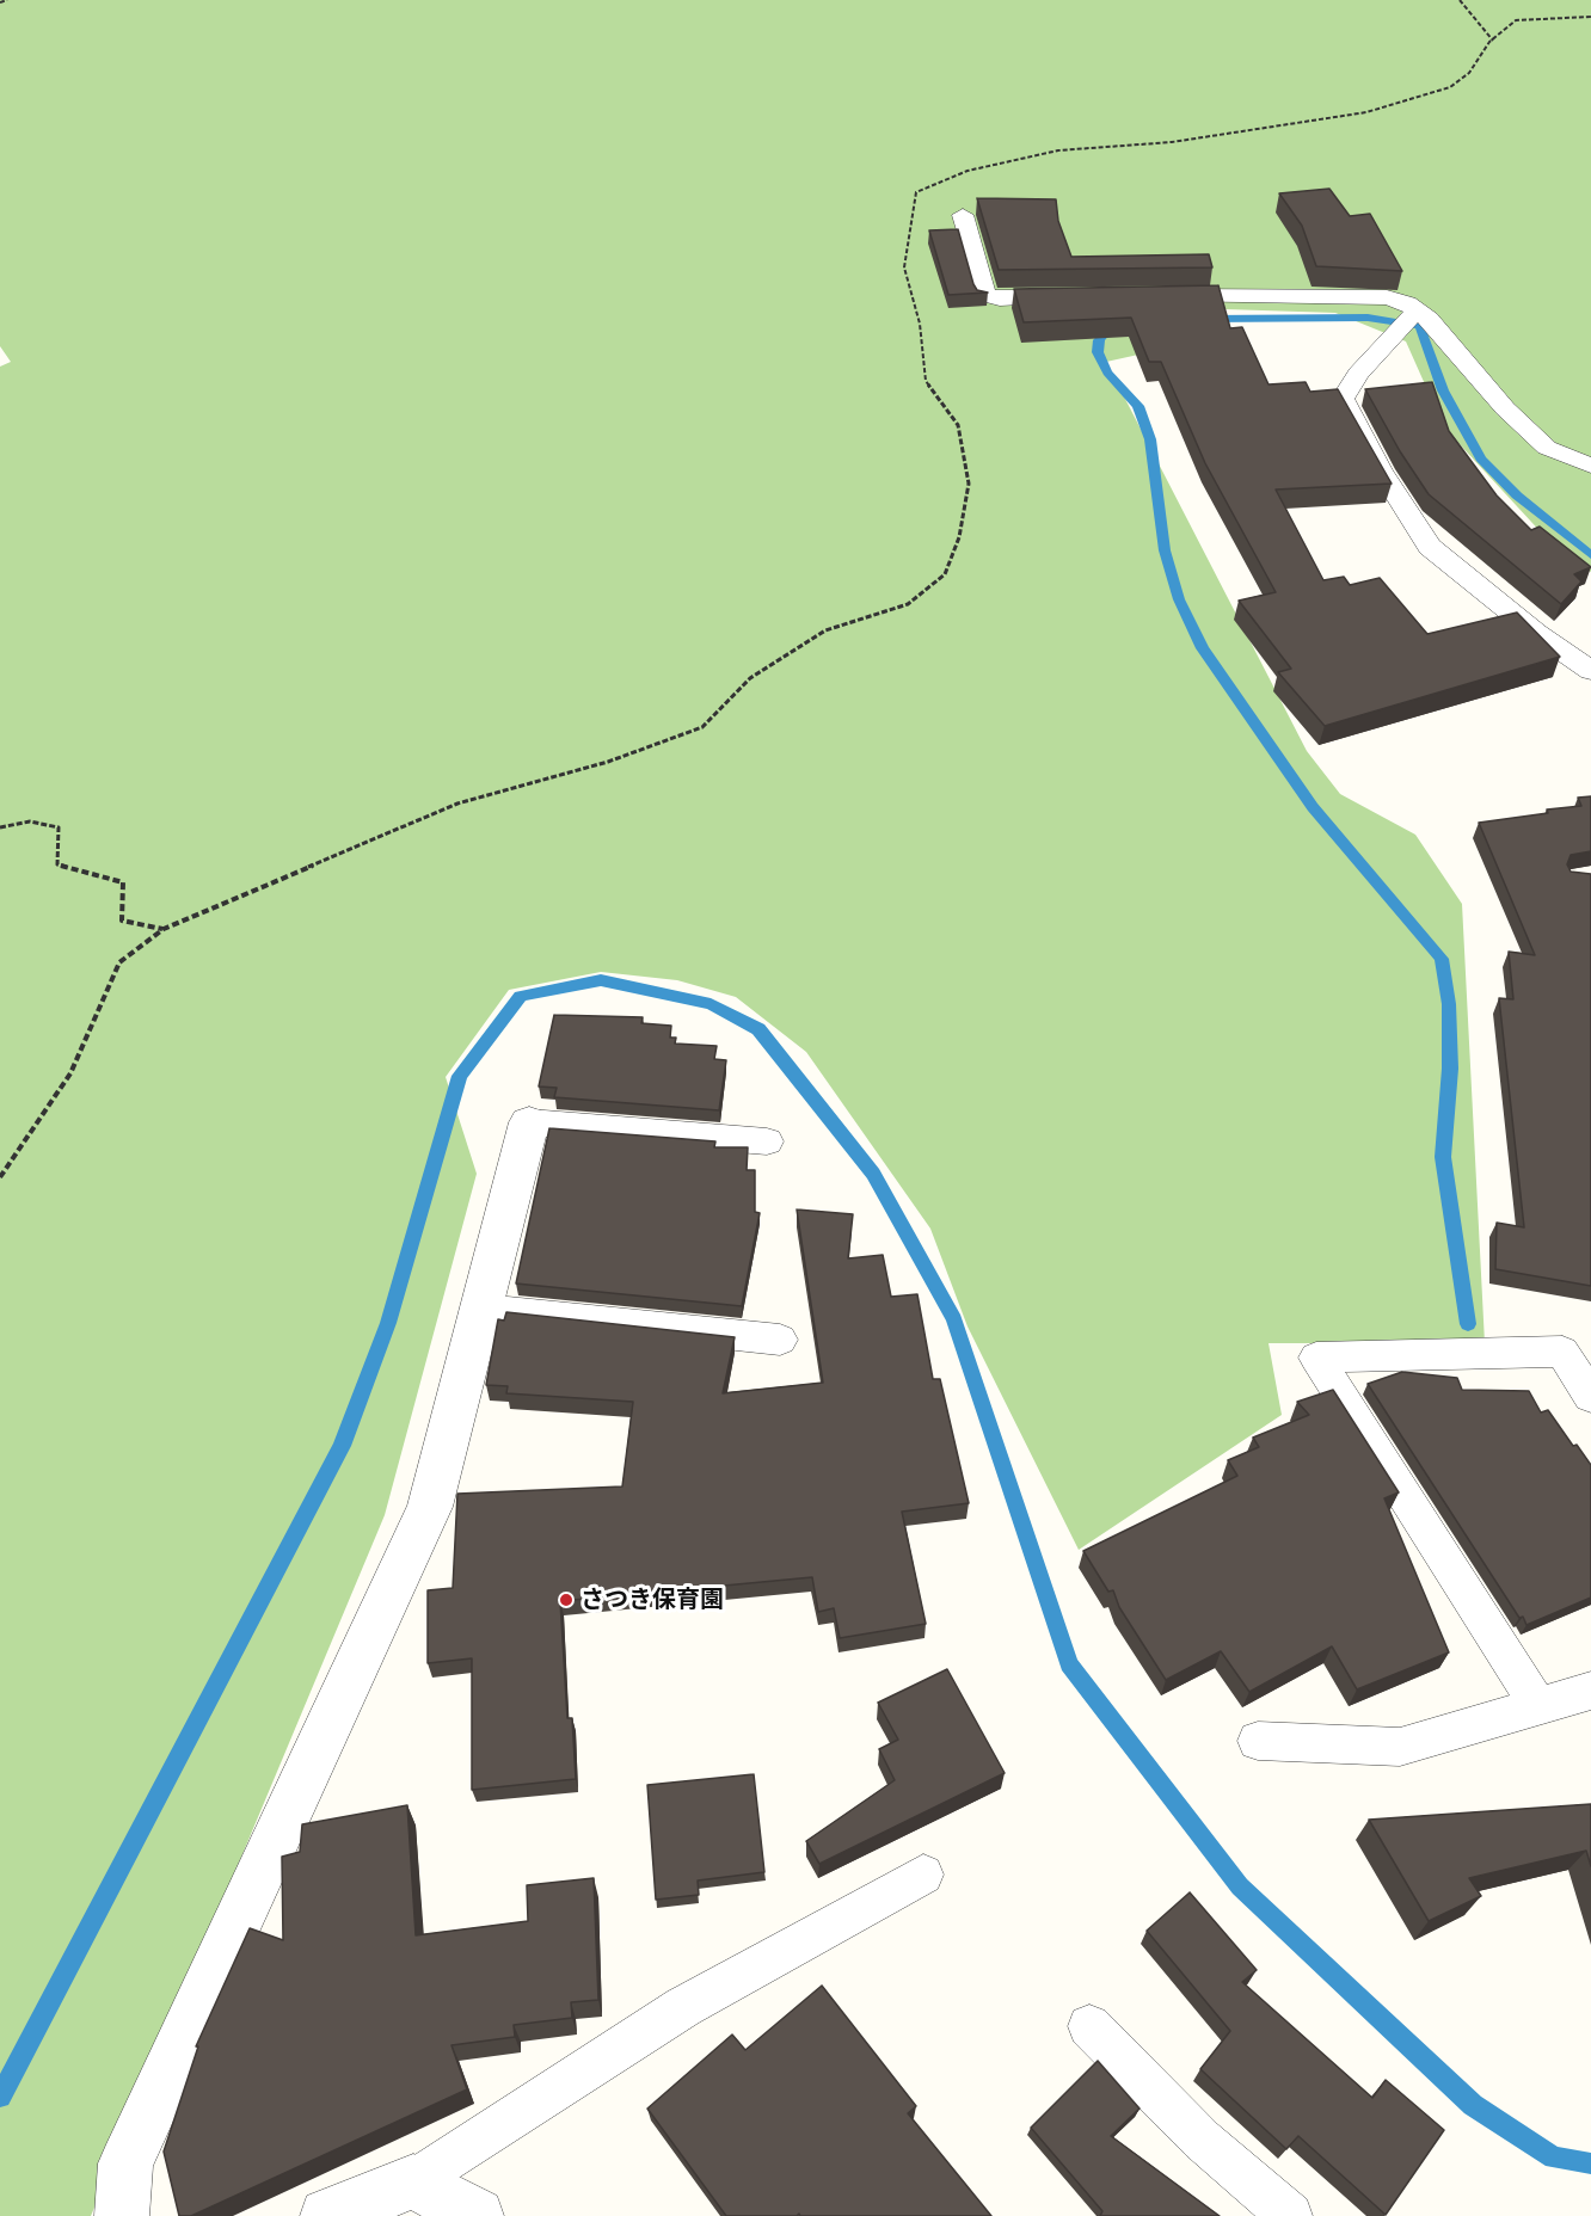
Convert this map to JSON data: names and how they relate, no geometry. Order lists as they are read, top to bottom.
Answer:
{
  "places": ["さつき保育園"]
}
